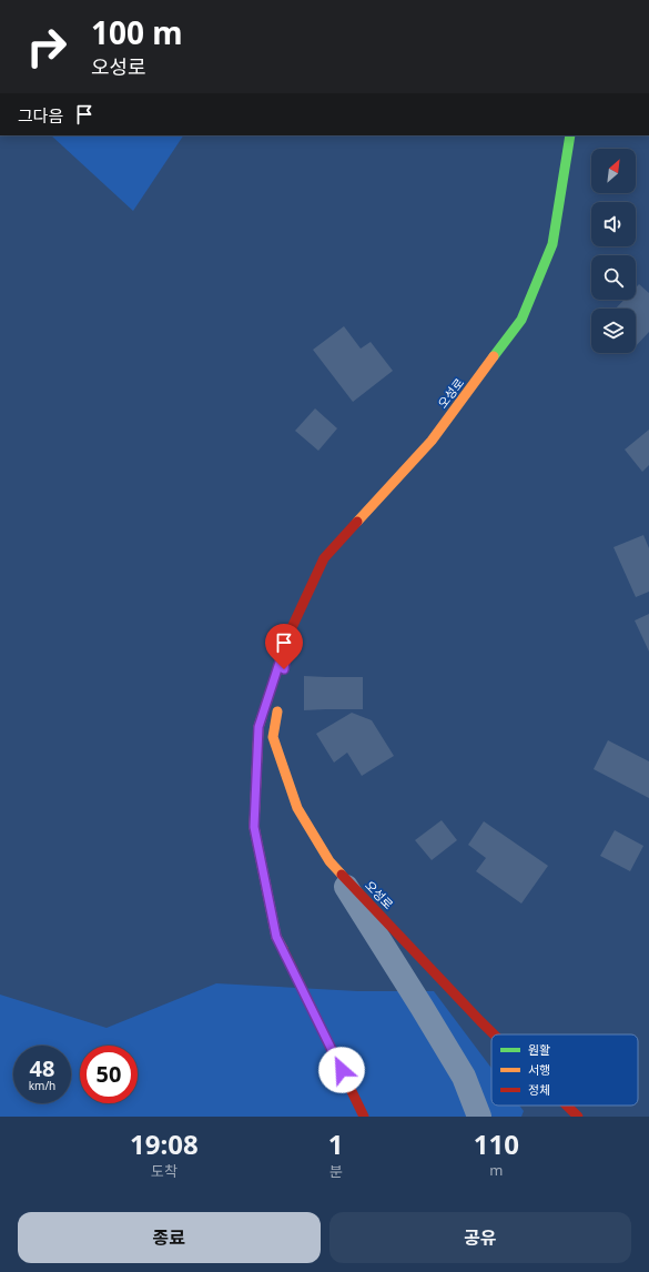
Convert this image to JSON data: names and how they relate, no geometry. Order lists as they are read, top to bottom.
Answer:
{
  "streets": {
    "main road": ["오성로"]
  },
  "legend": ["원활", "서행", "정체"],
  "north": "top right",
  "page": {
    "turn": ["100 m", "오성로"],
    "then": "그다음",
    "speed": "48 km/h",
    "limit": "50",
    "eta": [
      "19:08",
      "도착",
      "1",
      "분",
      "110",
      "m"
    ],
    "buttons": ["종료", "공유"]
  }
}
